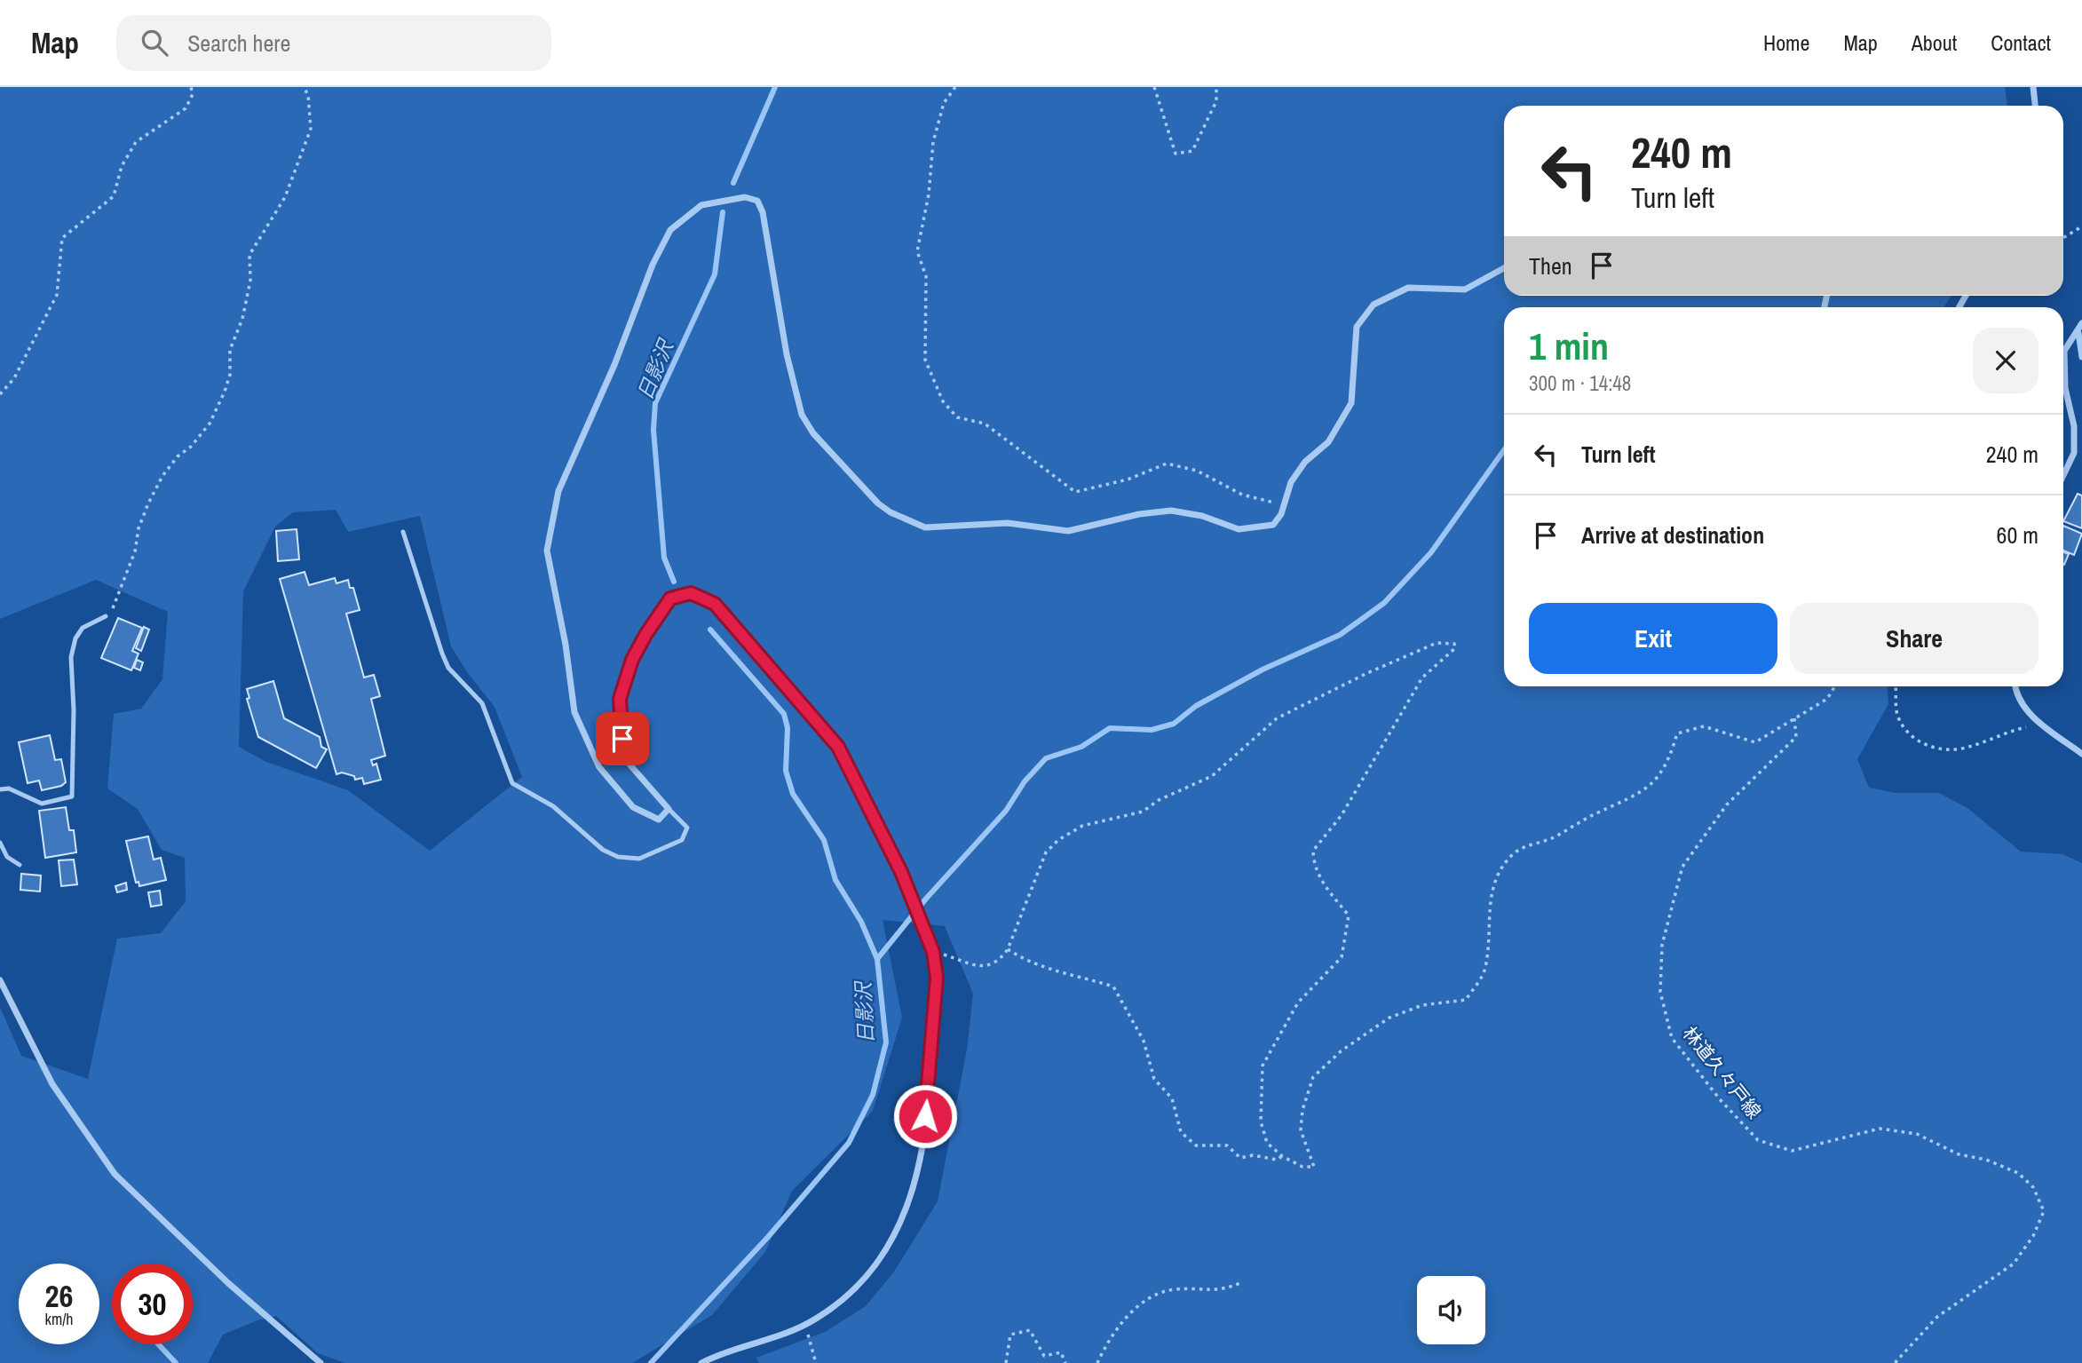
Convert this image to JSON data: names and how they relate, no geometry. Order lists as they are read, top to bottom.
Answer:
{
  "streets": {
    "path": ["林道久々戸線"]
  },
  "water": ["日影沢"],
  "page": {
    "header": "Map",
    "search": "Search here",
    "nav": [
      "Home",
      "Map",
      "About",
      "Contact"
    ],
    "turn": ["240 m", "Turn left"],
    "then": "Then",
    "heading": ["1 min", "300 m · 14:48"],
    "list": [
      {
        "name": "Turn left",
        "value": "240 m"
      },
      {
        "name": "Arrive at destination",
        "value": "60 m"
      }
    ],
    "buttons": ["Exit", "Share"],
    "speed": "26 km/h",
    "limit": "30"
  }
}
